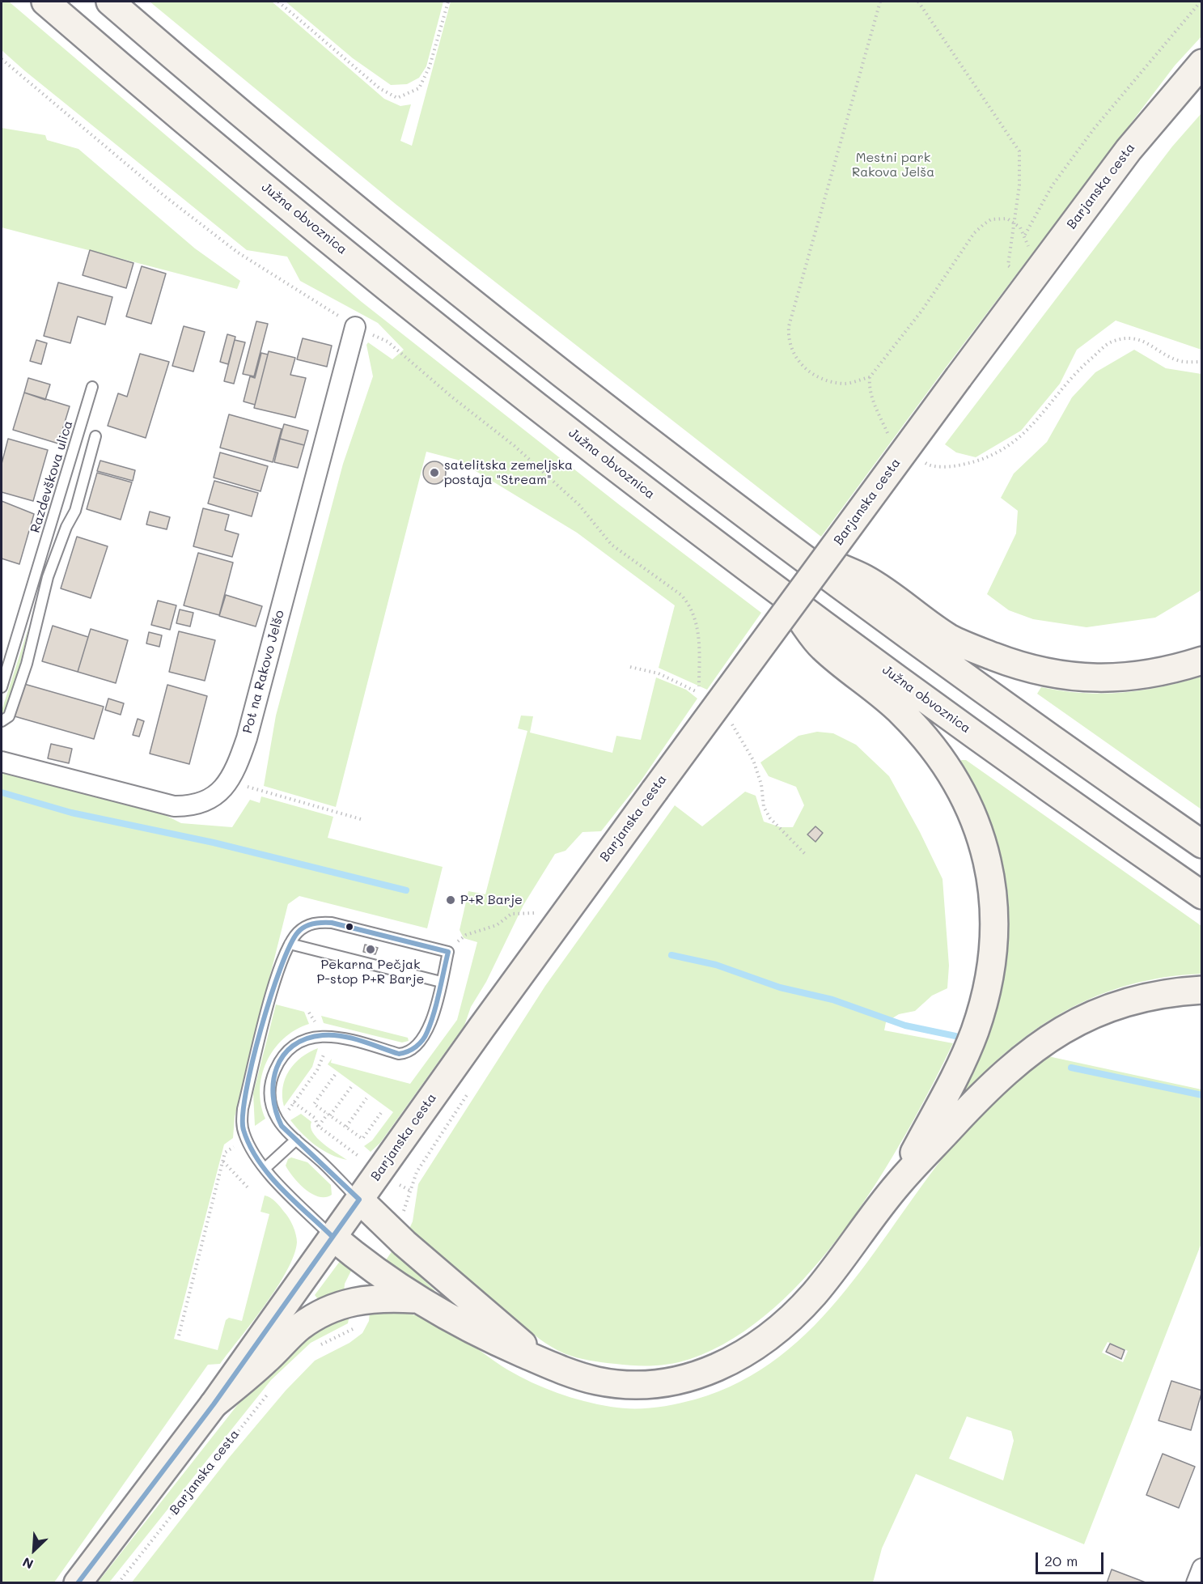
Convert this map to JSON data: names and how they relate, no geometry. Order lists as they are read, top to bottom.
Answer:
{
  "streets": {
    "main road": ["Barjanska cesta", "Južna obvoznica"],
    "street": ["Pot na Rakovo Jelšo"],
    "lane": ["Razdevškova ulica"]
  },
  "parks": ["Mestni park Rakova Jelša"],
  "places": ["satelitska zemeljska postaja \"Stream\"", "P+R Barje", "Pekarna Pečjak P-stop P+R Barje"],
  "scale_bar": "20 m",
  "north": "bottom left"
}
